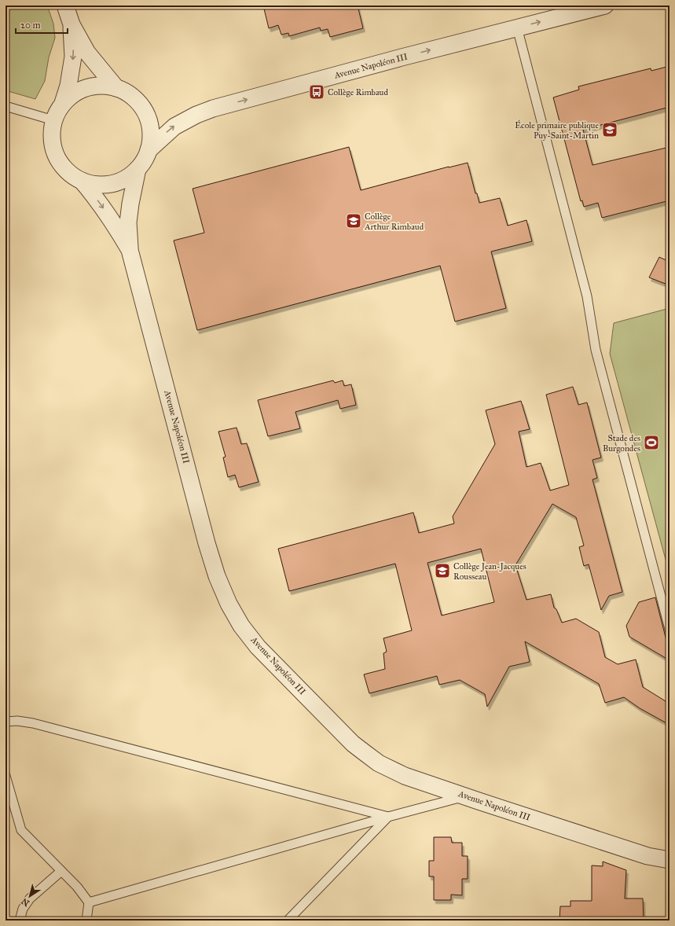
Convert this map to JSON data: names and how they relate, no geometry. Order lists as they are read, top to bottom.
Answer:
{
  "streets": {
    "street": ["Avenue Napoléon III"]
  },
  "places": {
    "bus stop": ["Collège Rimbaud"],
    "school or university": ["École primaire publique Puy-Saint-Martin", "Collège Arthur Rimbaud", "Collège Jean-Jacques Rousseau"],
    "sports": ["Stade des Burgondes"]
  },
  "scale_bar": "20 m",
  "north": "bottom left"
}
